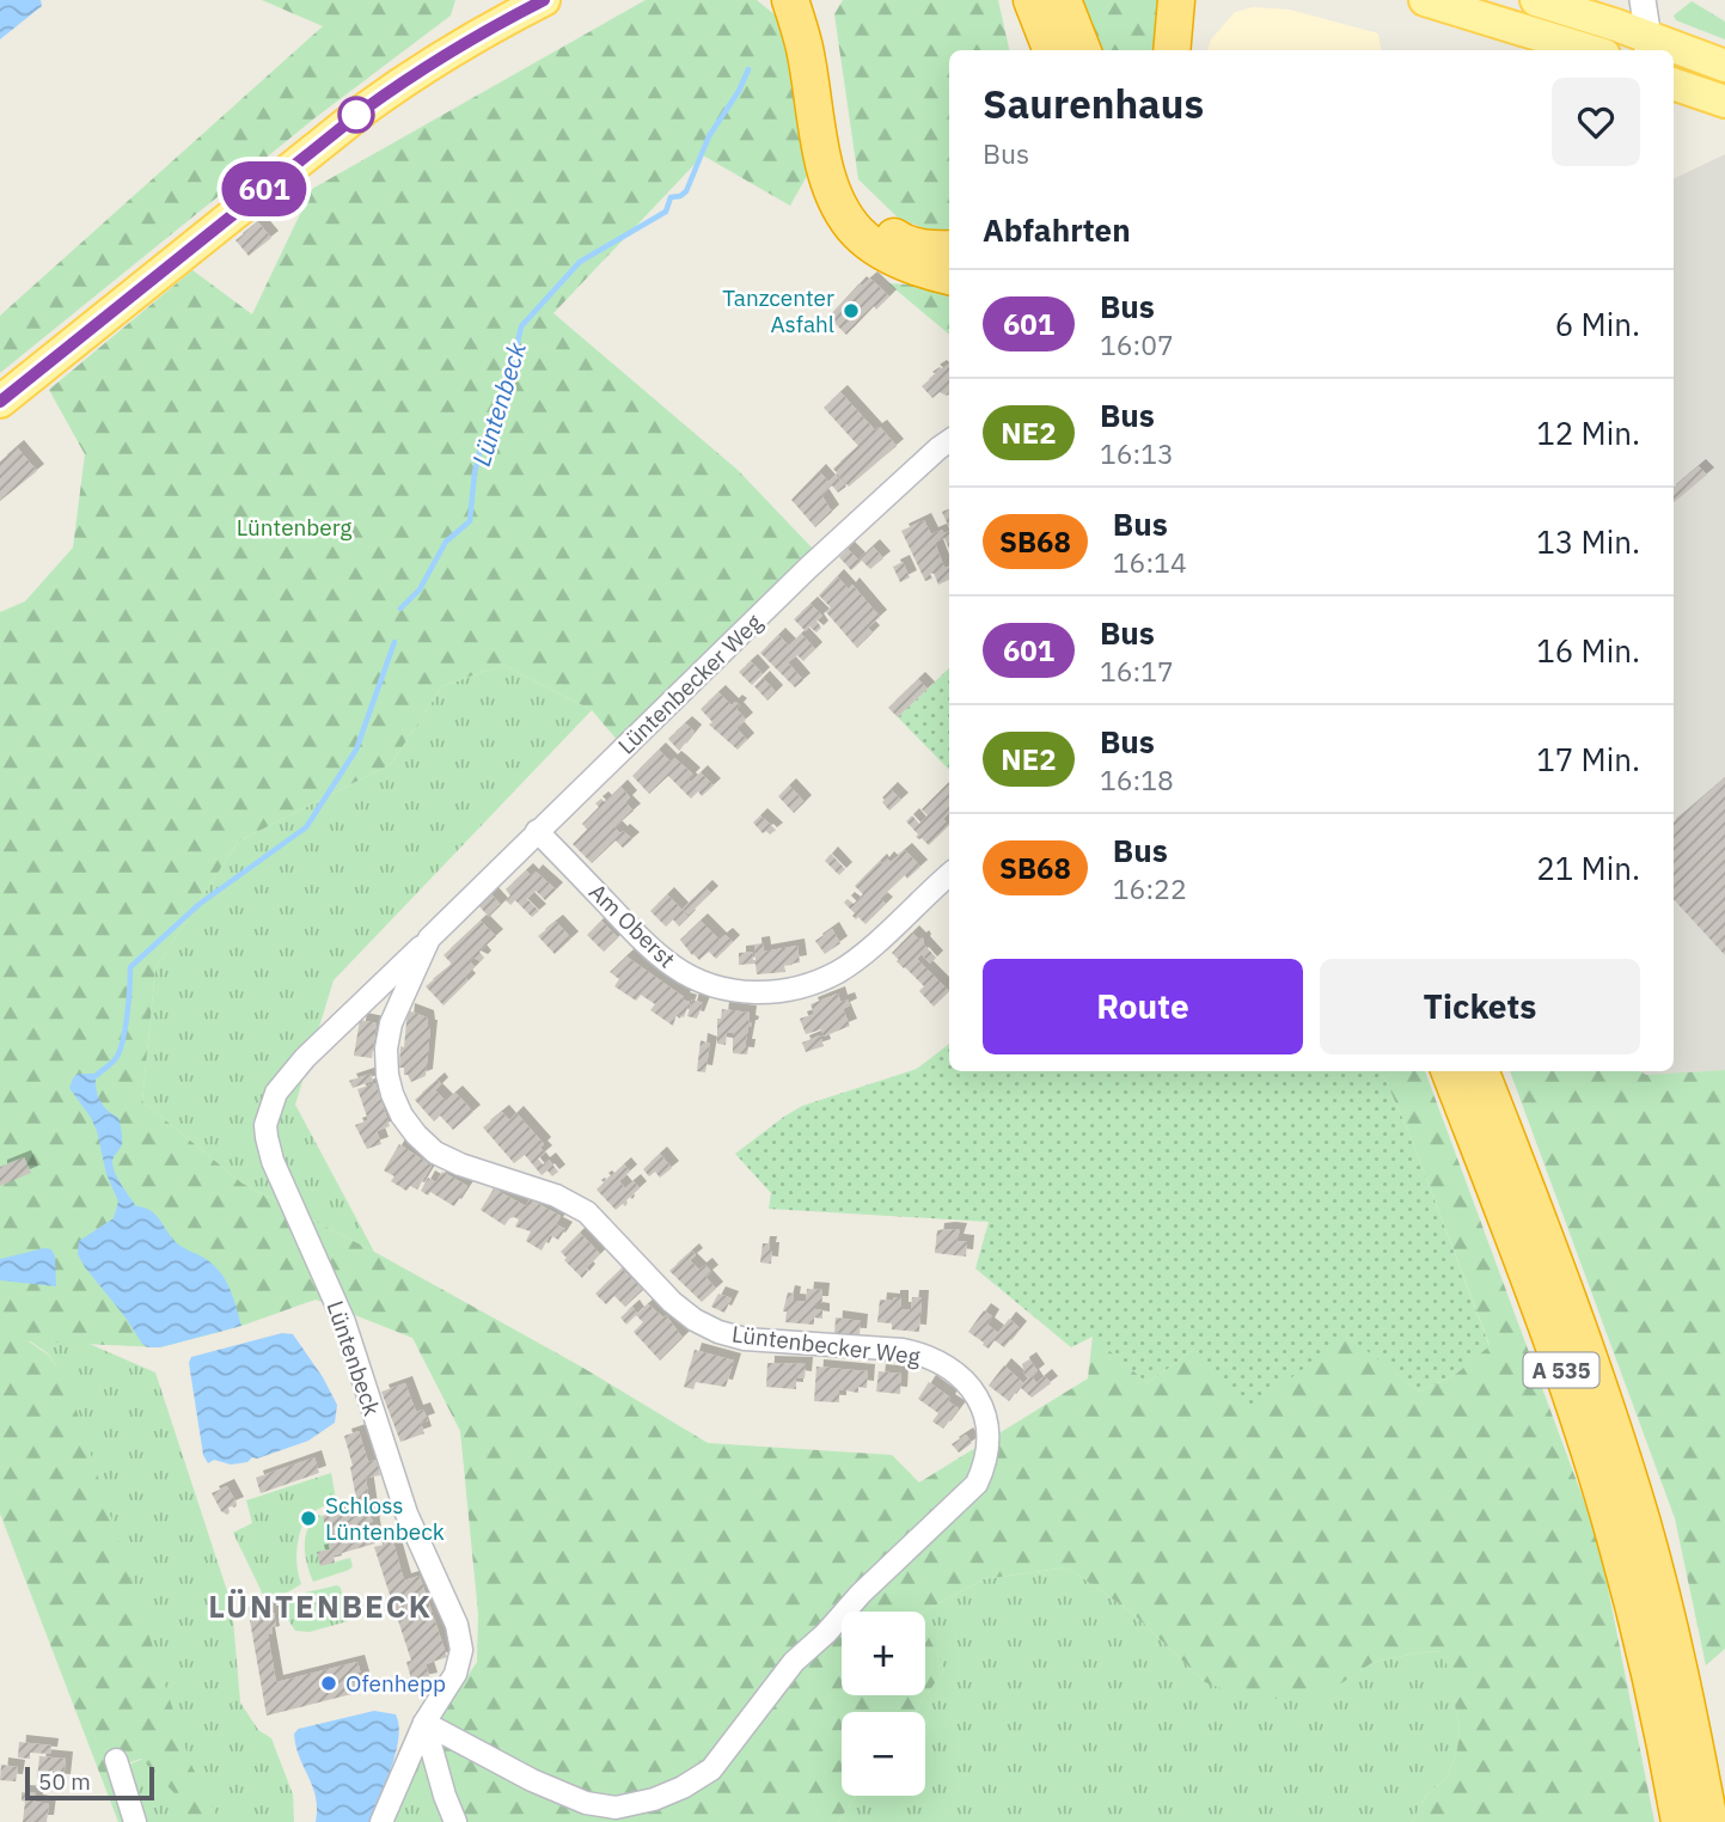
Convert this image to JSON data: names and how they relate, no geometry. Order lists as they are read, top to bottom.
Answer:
{
  "streets": {
    "highway": ["A 535"],
    "street": ["Lüntenbecker Weg", "Am Oberst", "Lüntenbeck"]
  },
  "crossings": [
    ["Lüntenbecker Weg", "Am Oberst"],
    ["Lüntenbecker Weg", "Lüntenbeck"]
  ],
  "districts": ["LÜNTENBECK"],
  "water": ["Lüntenbeck"],
  "parks": ["Lüntenberg"],
  "places": ["Tanzcenter Asfahl", "Schloss Lüntenbeck", "Ofenhepp"],
  "lines": ["bus line 601"],
  "scale_bar": "50 m",
  "page": {
    "on_map": "601",
    "heading": [
      ["Saurenhaus", "Bus"],
      "Abfahrten"
    ],
    "list": [
      {
        "mark": "601",
        "name": "Bus",
        "note": "16:07",
        "value": "6 Min."
      },
      {
        "mark": "NE2",
        "name": "Bus",
        "note": "16:13",
        "value": "12 Min."
      },
      {
        "mark": "SB68",
        "name": "Bus",
        "note": "16:14",
        "value": "13 Min."
      },
      {
        "mark": "601",
        "name": "Bus",
        "note": "16:17",
        "value": "16 Min."
      },
      {
        "mark": "NE2",
        "name": "Bus",
        "note": "16:18",
        "value": "17 Min."
      },
      {
        "mark": "SB68",
        "name": "Bus",
        "note": "16:22",
        "value": "21 Min."
      }
    ],
    "buttons": ["Route", "Tickets"],
    "map_buttons": ["+", "−"],
    "scale": "50 m"
  }
}
